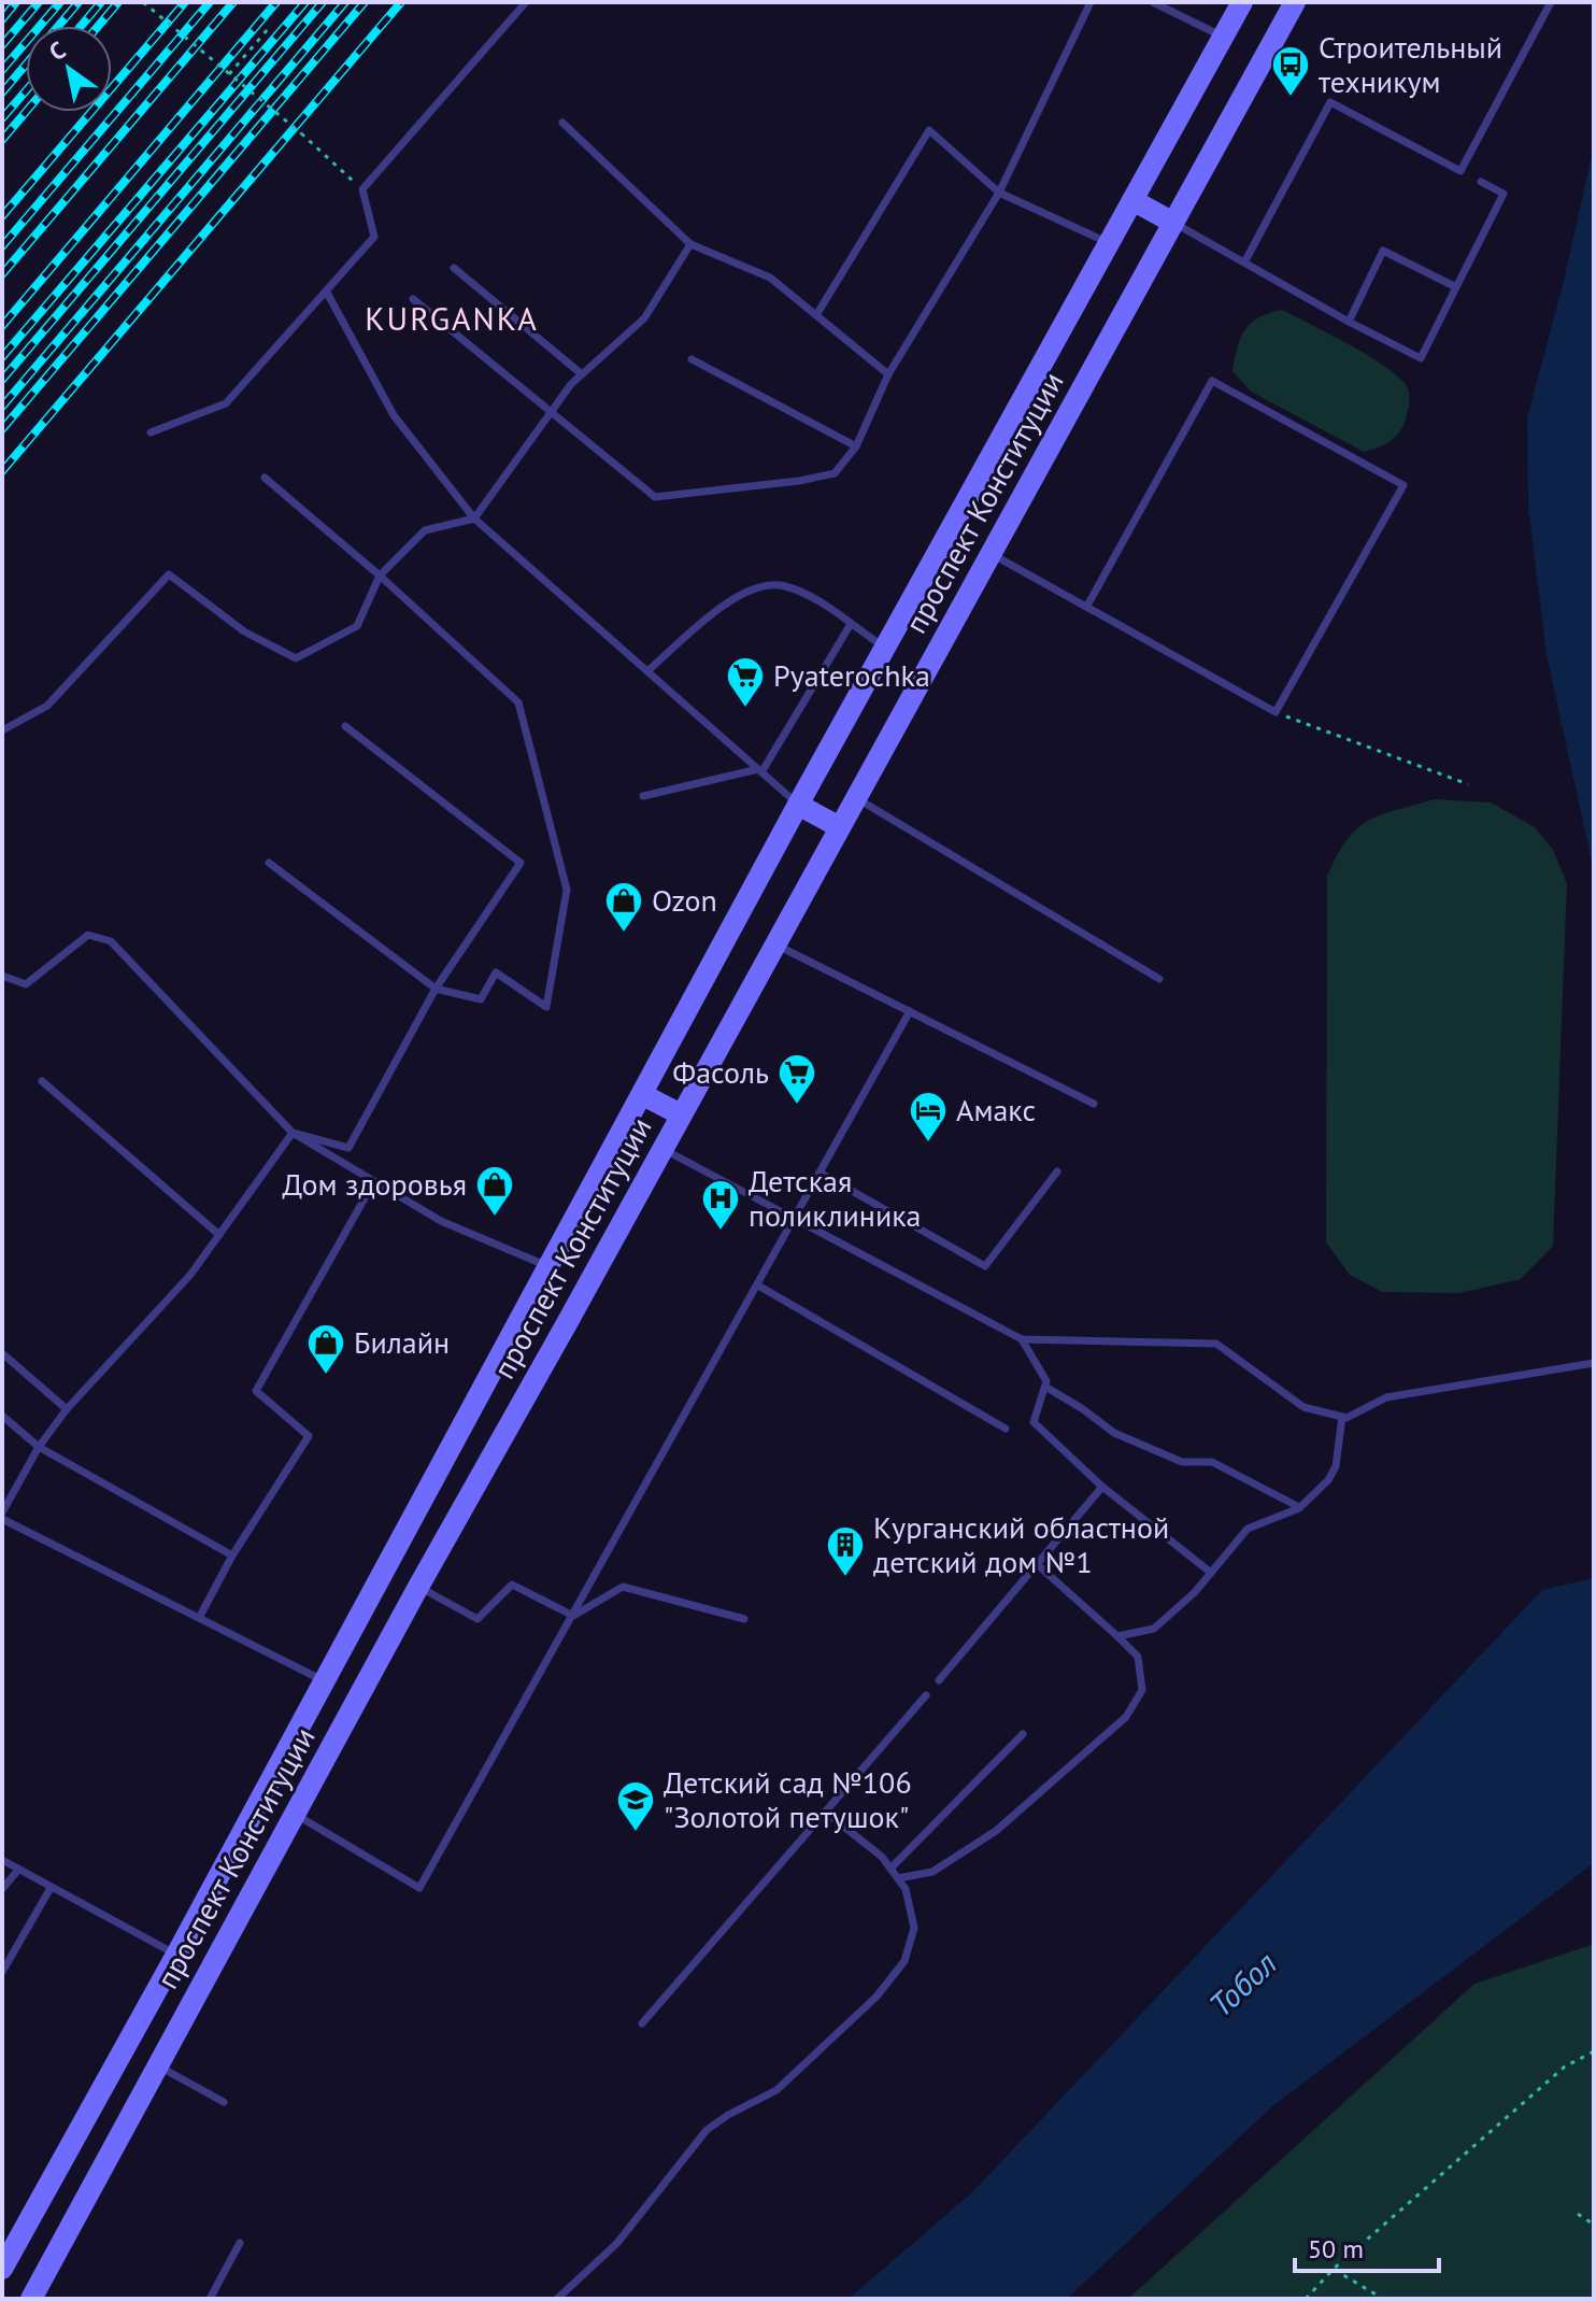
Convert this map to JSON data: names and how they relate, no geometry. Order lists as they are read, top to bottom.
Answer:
{
  "streets": {
    "main road": ["проспект Конституции"]
  },
  "districts": ["KURGANKA"],
  "water": ["Тобол"],
  "places": {
    "bus stop": ["Строительный техникум"],
    "supermarket": ["Pyaterochka", "Фасоль"],
    "shop": ["Ozon", "Дом здоровья", "Билайн"],
    "hotel": ["Амакс"],
    "hospital": ["Детская поликлиника"],
    "building": ["Курганский областной детский дом №1"],
    "school or university": ["Детский сад №106 \"Золотой петушок\""]
  },
  "scale_bar": "50 m",
  "north": "top left"
}
